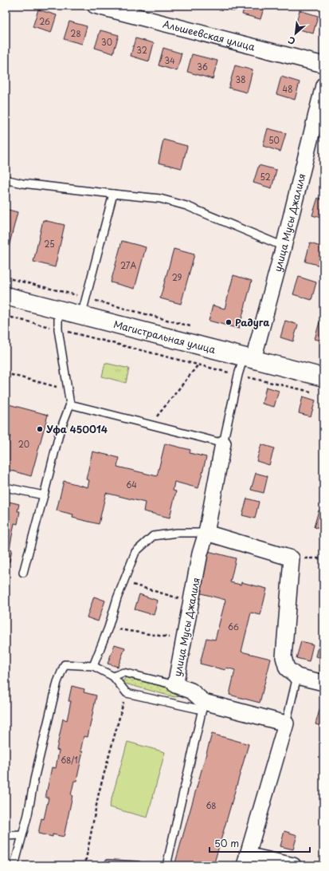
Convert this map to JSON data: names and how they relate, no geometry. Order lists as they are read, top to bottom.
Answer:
{
  "streets": {
    "street": ["Альшеевская улица", "улица Мусы Джалиля", "Магистральная улица"]
  },
  "crossings": [
    ["улица Мусы Джалиля", "Магистральная улица"]
  ],
  "places": ["Радуга", "Уфа 450014"],
  "house_numbers": [
    "26",
    "28",
    "30",
    "32",
    "34",
    "36",
    "38",
    "48",
    "50",
    "52",
    "25",
    "27А",
    "29",
    "20",
    "64",
    "66",
    "68/1",
    "68"
  ],
  "scale_bar": "50 m",
  "north": "bottom left"
}
